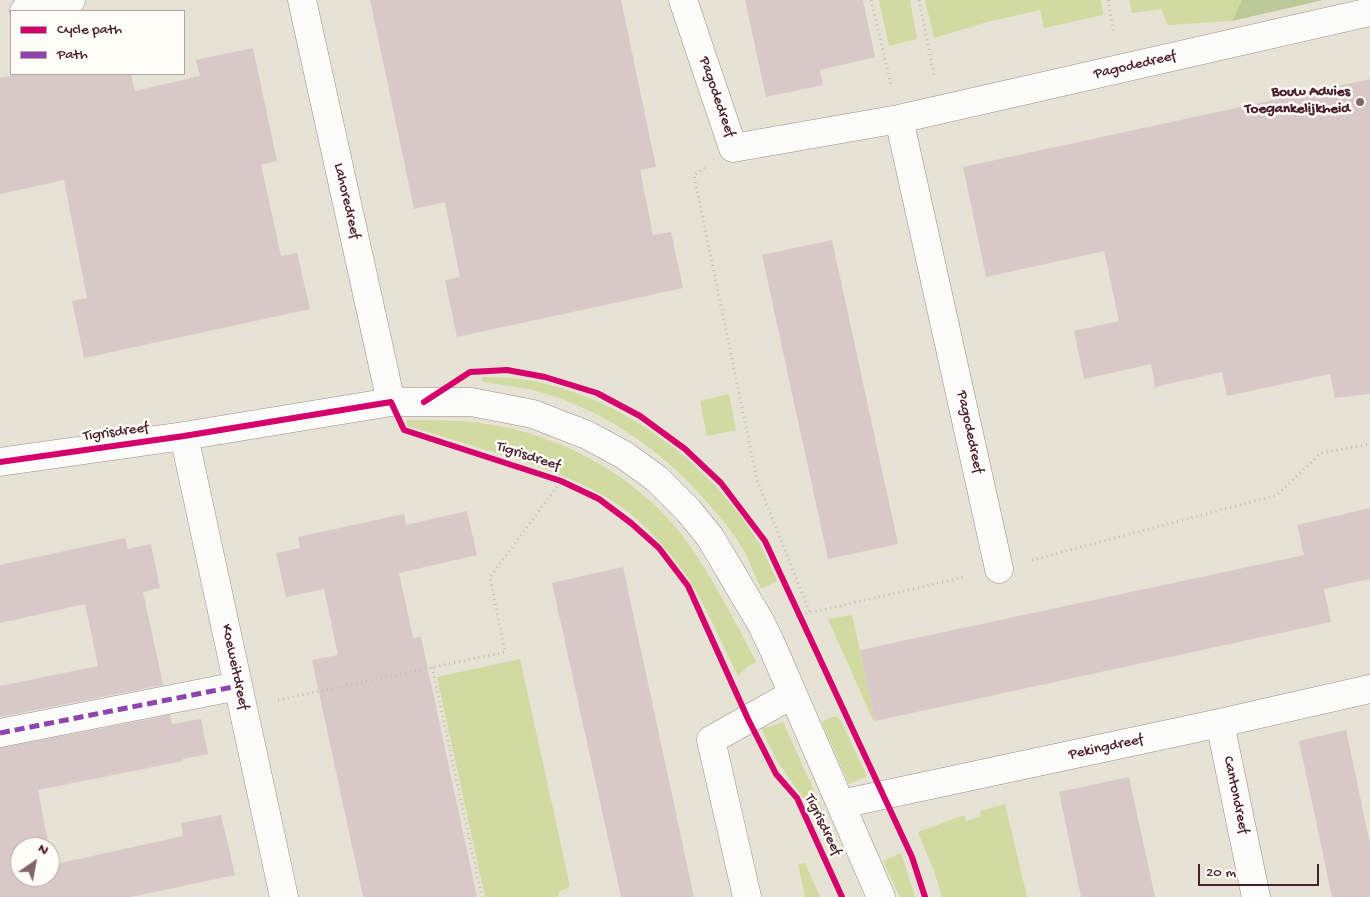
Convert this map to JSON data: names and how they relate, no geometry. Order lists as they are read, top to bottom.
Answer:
{
  "streets": {
    "street": [
      "Pagodedreef",
      "Lahoredreef",
      "Tigrisdreef",
      "Koeweitdreef",
      "Pekingdreef",
      "Cantondreef"
    ]
  },
  "crossings": [
    ["Lahoredreef", "Tigrisdreef"],
    ["Tigrisdreef", "Koeweitdreef"],
    ["Tigrisdreef", "Pekingdreef"],
    ["Pekingdreef", "Cantondreef"]
  ],
  "places": ["Bouw Advies Toegankelijkheid"],
  "legend": ["Cycle path", "Path"],
  "scale_bar": "20 m",
  "north": "top right"
}
